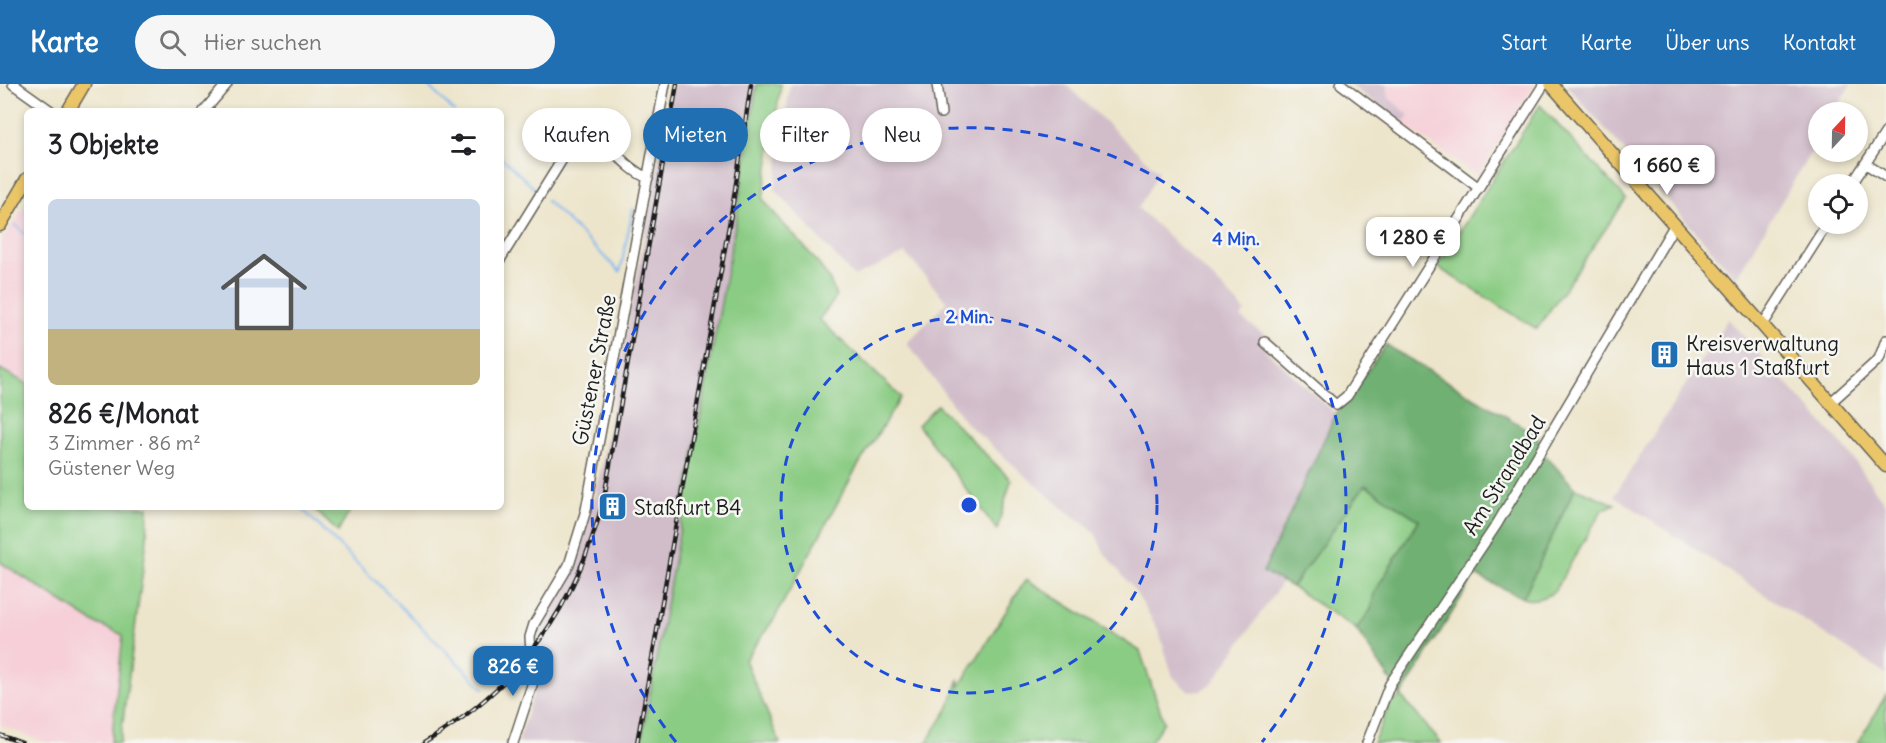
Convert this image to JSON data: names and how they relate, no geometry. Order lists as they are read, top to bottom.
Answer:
{
  "streets": {
    "street": ["Güstener Straße", "Am Strandbad"]
  },
  "places": {
    "building": ["Kreisverwaltung Haus 1 Staßfurt", "Staßfurt B4"]
  },
  "north": "top",
  "page": {
    "header": "Karte",
    "search": "Hier suchen",
    "nav": [
      "Start",
      "Karte",
      "Über uns",
      "Kontakt"
    ],
    "chip": [
      "Kaufen",
      "Mieten",
      "Filter",
      "Neu"
    ],
    "heading": "3 Objekte",
    "price": ["1 660 €", "1 280 €", "826 €"],
    "list": [
      {
        "name": "826 €/Monat",
        "note": "3 Zimmer · 86 m² · Güstener Weg"
      }
    ]
  },
  "rings": ["4 Min.", "2 Min."]
}
